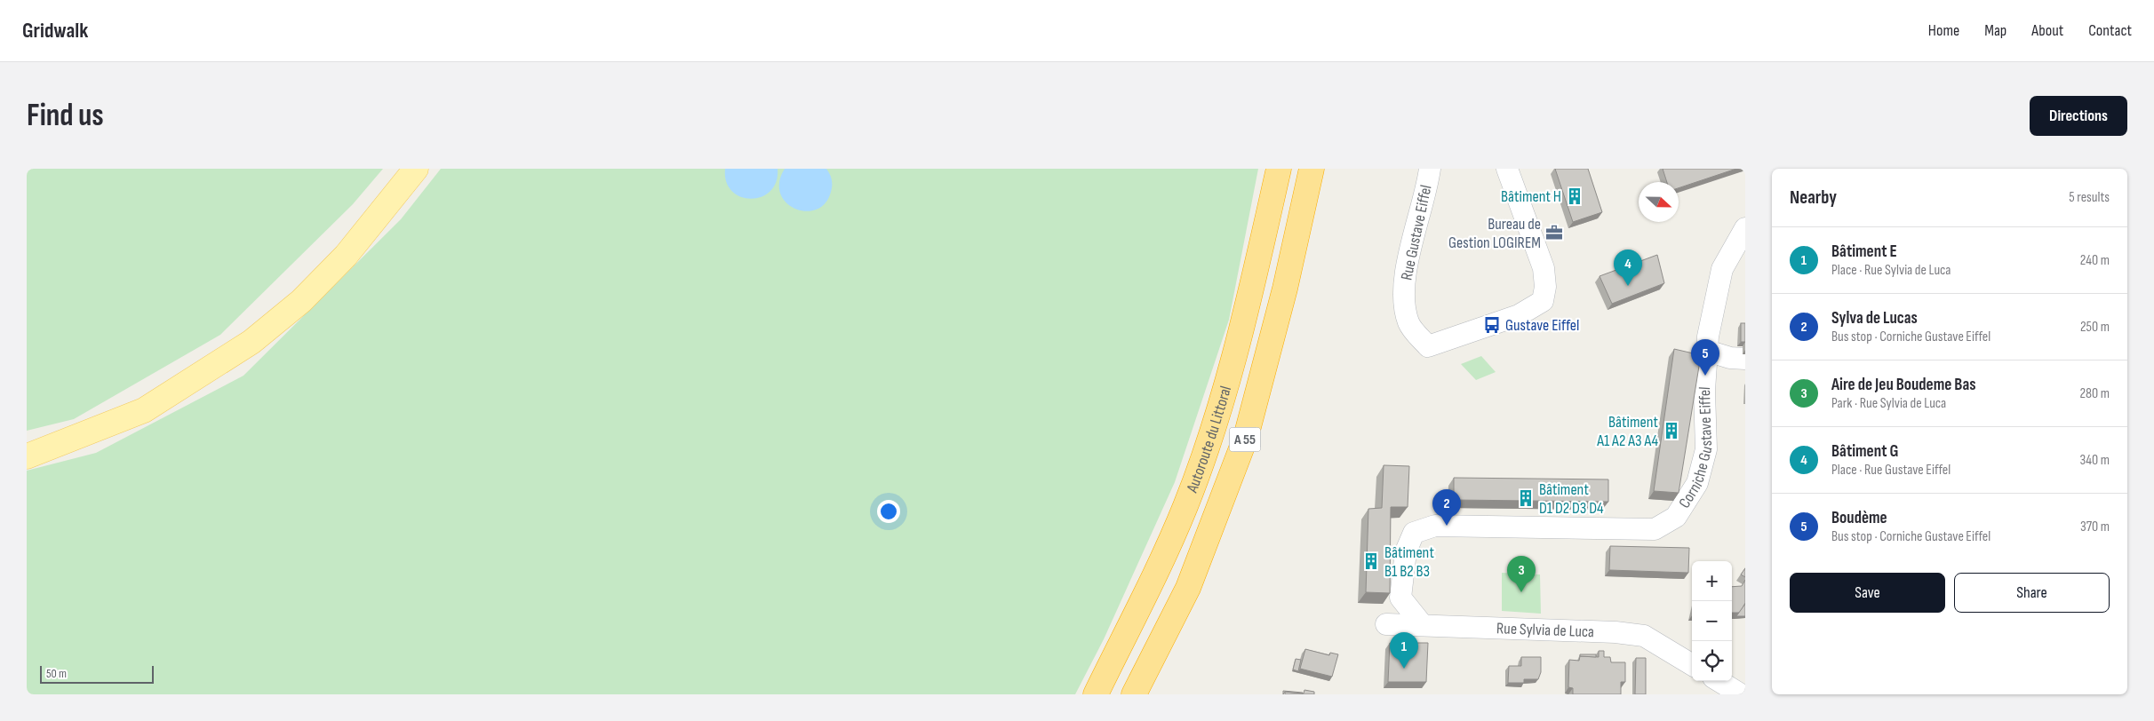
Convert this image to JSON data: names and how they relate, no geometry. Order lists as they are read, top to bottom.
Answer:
{
  "streets": {
    "highway": ["Autoroute du Littoral", "A 55"],
    "street": ["Rue Gustave Eiffel", "Corniche Gustave Eiffel", "Rue Sylvia de Luca"]
  },
  "crossings": [
    ["Corniche Gustave Eiffel", "Rue Sylvia de Luca"]
  ],
  "places": {
    "building": [
      "Bâtiment H",
      "Bâtiment A1 A2 A3 A4",
      "Bâtiment D1 D2 D3 D4",
      "Bâtiment B1 B2 B3"
    ],
    "office": ["Bureau de Gestion LOGIREM"],
    "bus stop": ["Gustave Eiffel"]
  },
  "scale_bar": "50 m",
  "north": "right",
  "page": {
    "header": "Gridwalk",
    "nav": [
      "Home",
      "Map",
      "About",
      "Contact"
    ],
    "buttons": [
      "Directions",
      ["Save", "Share"]
    ],
    "title": "Find us",
    "heading": ["Nearby", "5 results"],
    "list": [
      {
        "mark": "1",
        "name": "Bâtiment E",
        "note": "Place · Rue Sylvia de Luca",
        "value": "240 m"
      },
      {
        "mark": "2",
        "name": "Sylva de Lucas",
        "note": "Bus stop · Corniche Gustave Eiffel",
        "value": "250 m"
      },
      {
        "mark": "3",
        "name": "Aire de Jeu Boudeme Bas",
        "note": "Park · Rue Sylvia de Luca",
        "value": "280 m"
      },
      {
        "mark": "4",
        "name": "Bâtiment G",
        "note": "Place · Rue Gustave Eiffel",
        "value": "340 m"
      },
      {
        "mark": "5",
        "name": "Boudème",
        "note": "Bus stop · Corniche Gustave Eiffel",
        "value": "370 m"
      }
    ],
    "pins": [
      "4",
      "5",
      "2",
      "3",
      "1"
    ],
    "map_buttons": ["+", "−"],
    "scale": "50 m"
  }
}
